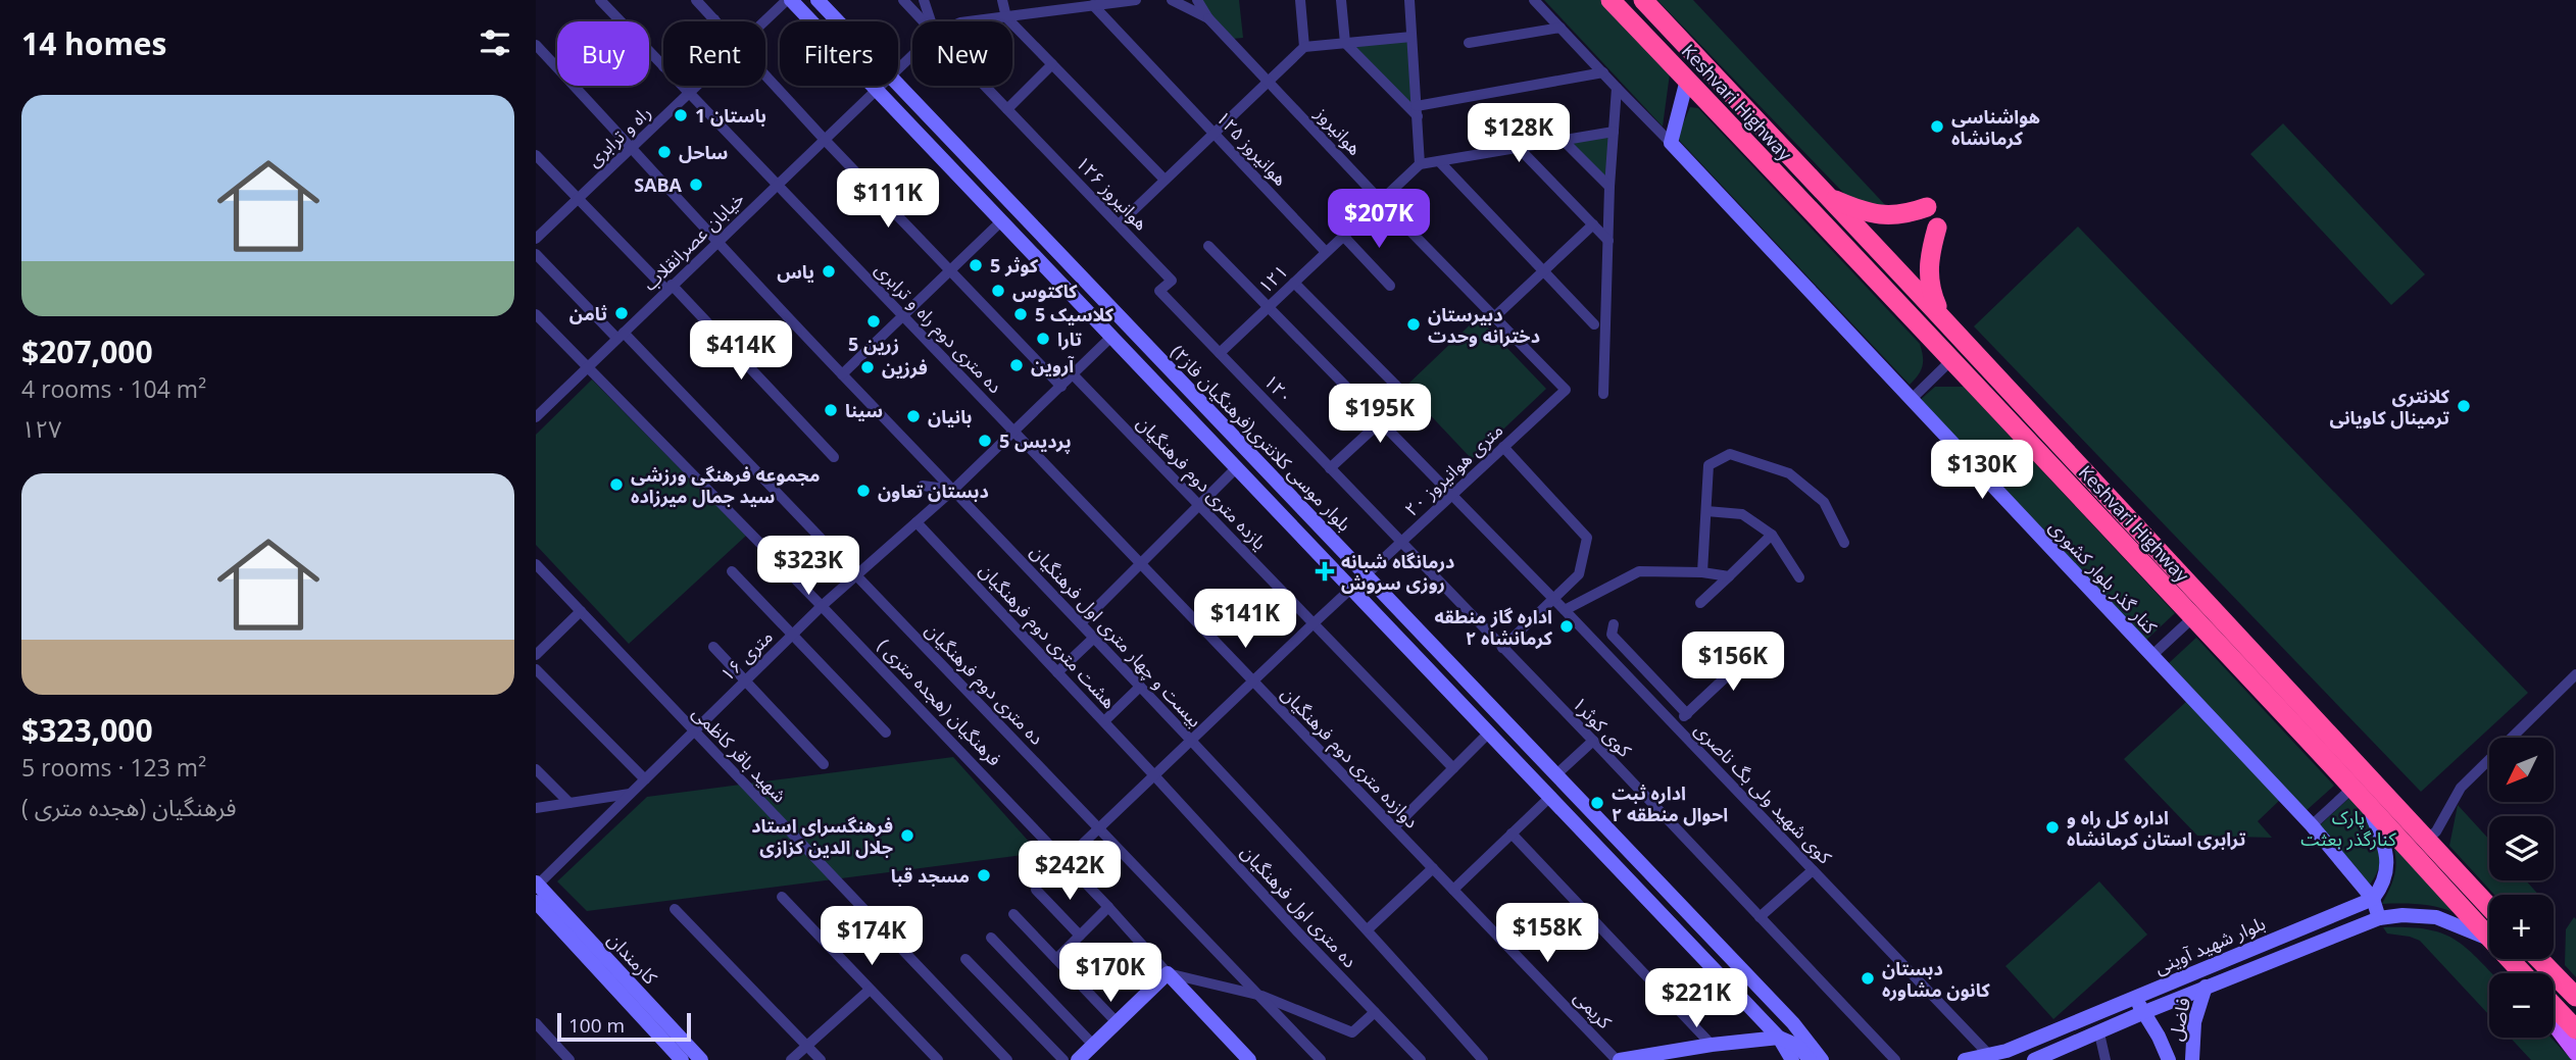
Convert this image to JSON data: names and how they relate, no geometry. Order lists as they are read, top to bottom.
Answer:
{
  "streets": {
    "highway": ["Keshvari Highway"],
    "main road": [
      "بلوار موسی کلانتری(فرهنگیان فاز۲)",
      "کنار گذر بلوار کشوری",
      "فرهنگیان (هجده متری )",
      "بلوار شهید آوینی",
      "کارمندان",
      "فاضل"
    ],
    "street": [
      "هوانیروز",
      "راه و ترابری",
      "هوانیروز ۱۲۵",
      "هوانیروز ۱۲۶",
      "خیابان عصرانقلاب",
      "۱۲۱",
      "ده متری دوم راه و ترابری",
      "۱۲۰",
      "۲۰ متری هوانیروز",
      "یازده متری دوم فرهنگیان",
      "هشت متری دوم فرهنگیان",
      "بیست و چهار متری اول فرهنگیان",
      "۱۶ متری",
      "ده متری دوم فرهنگیان",
      "کوی کوثر۱",
      "شهید باقر کاظمی",
      "دوازده متری دوم فرهنگیان",
      "کوی شهید ولی بگ ناصری",
      "ده متری اول فرهنگیان",
      "کریمی"
    ]
  },
  "crossings": [
    ["Keshvari Highway", "بلوار شهید آوینی"],
    ["هوانیروز", "۱۲۱"],
    ["هوانیروز", "۲۰ متری هوانیروز"],
    ["راه و ترابری", "ده متری دوم راه و ترابری"],
    ["راه و ترابری", "بیست و چهار متری اول فرهنگیان"],
    ["هوانیروز ۱۲۵", "۱۲۱"],
    ["هوانیروز ۱۲۶", "۱۲۱"],
    ["هوانیروز ۱۲۶", "۱۲۰"],
    ["خیابان عصرانقلاب", "ده متری دوم راه و ترابری"],
    ["خیابان عصرانقلاب", "بیست و چهار متری اول فرهنگیان"],
    ["خیابان عصرانقلاب", "ده متری دوم فرهنگیان"],
    ["خیابان عصرانقلاب", "فرهنگیان (هجده متری )"],
    ["۱۲۱", "۱۲۰"],
    ["۱۲۱", "کوی شهید ولی بگ ناصری"],
    ["ده متری دوم راه و ترابری", "۱۶ متری"],
    ["ده متری دوم راه و ترابری", "دوازده متری دوم فرهنگیان"],
    ["۱۲۰", "۲۰ متری هوانیروز"],
    ["۱۲۰", "کوی کوثر۱"],
    ["بلوار موسی کلانتری(فرهنگیان فاز۲)", "۲۰ متری هوانیروز"],
    ["۲۰ متری هوانیروز", "یازده متری دوم فرهنگیان"],
    ["۲۰ متری هوانیروز", "هشت متری دوم فرهنگیان"],
    ["۲۰ متری هوانیروز", "بیست و چهار متری اول فرهنگیان"],
    ["۲۰ متری هوانیروز", "ده متری دوم فرهنگیان"],
    ["۲۰ متری هوانیروز", "فرهنگیان (هجده متری )"],
    ["۲۰ متری هوانیروز", "کوی کوثر۱"],
    ["۲۰ متری هوانیروز", "دوازده متری دوم فرهنگیان"],
    ["۲۰ متری هوانیروز", "کوی شهید ولی بگ ناصری"],
    ["۲۰ متری هوانیروز", "ده متری اول فرهنگیان"],
    ["یازده متری دوم فرهنگیان", "۱۶ متری"],
    ["کنار گذر بلوار کشوری", "بلوار شهید آوینی"],
    ["هشت متری دوم فرهنگیان", "۱۶ متری"],
    ["هشت متری دوم فرهنگیان", "ده متری اول فرهنگیان"],
    ["بیست و چهار متری اول فرهنگیان", "۱۶ متری"],
    ["۱۶ متری", "ده متری دوم فرهنگیان"],
    ["۱۶ متری", "فرهنگیان (هجده متری )"],
    ["۱۶ متری", "شهید باقر کاظمی"],
    ["۱۶ متری", "دوازده متری دوم فرهنگیان"],
    ["۱۶ متری", "کارمندان"],
    ["دوازده متری دوم فرهنگیان", "کریمی"],
    ["کوی شهید ولی بگ ناصری", "بلوار شهید آوینی"],
    ["بلوار شهید آوینی", "فاضل"]
  ],
  "parks": ["پارک کنارگذر بعثت"],
  "places": {
    "other": [
      "باستان 1",
      "هواشناسی کرمانشاه",
      "ساحل",
      "SABA",
      "کوثر 5",
      "یاس",
      "کاکتوس",
      "ثامن",
      "کلاسیک 5",
      "زرین 5",
      "دبیرستان دخترانه وحدت",
      "تارا",
      "آروین",
      "فرزین",
      "کلانتری ترمینال کاویانی",
      "سینا",
      "بانیان",
      "پردیس 5",
      "مجموعه فرهنگی ورزشی سید جمال میرزاده",
      "دبستان تعاون",
      "اداره گاز منطقه ۲ کرمانشاه",
      "اداره ثبت احوال منطقه ۲",
      "اداره کل راه و ترابری استان کرمانشاه",
      "فرهنگسرای استاد جلال الدین کزازی",
      "مسجد قبا",
      "دبستان کانون مشاوره"
    ],
    "health": ["درمانگاه شبانه روزی سروش"]
  },
  "scale_bar": "100 m",
  "north": "bottom left",
  "page": {
    "heading": "14 homes",
    "chip": [
      "Buy",
      "Rent",
      "Filters",
      "New"
    ],
    "list": [
      {
        "name": "$207,000",
        "note": "4 rooms · 104 m² · ۱۲۷"
      },
      {
        "name": "$323,000",
        "note": "5 rooms · 123 m² · فرهنگیان (هجده متری )"
      }
    ],
    "price": [
      "$128K",
      "$111K",
      "$207K",
      "$414K",
      "$195K",
      "$130K",
      "$323K",
      "$141K",
      "$156K",
      "$242K",
      "$158K",
      "$174K",
      "$170K",
      "$221K"
    ],
    "map_buttons": ["+", "−"],
    "scale": "100 m"
  }
}
